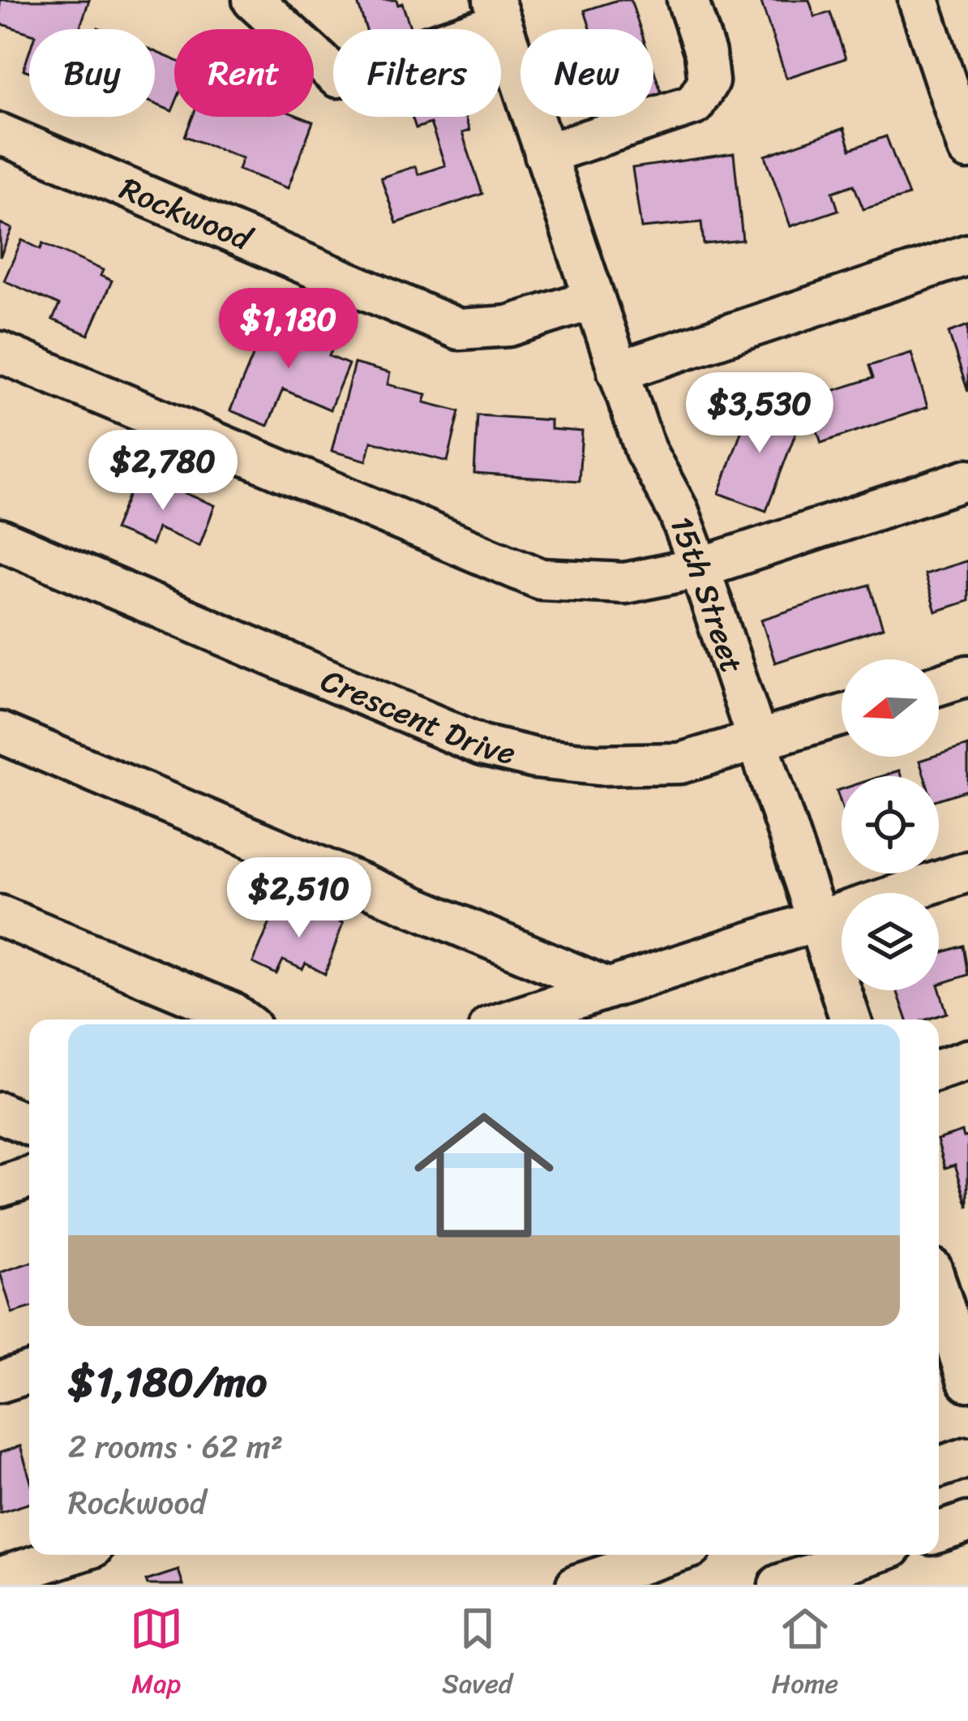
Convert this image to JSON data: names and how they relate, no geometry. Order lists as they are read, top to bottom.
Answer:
{
  "streets": {
    "street": ["Rockwood", "15th Street", "Crescent Drive"]
  },
  "crossings": [
    ["Rockwood", "15th Street"],
    ["15th Street", "Crescent Drive"]
  ],
  "north": "left",
  "page": {
    "chip": [
      "Buy",
      "Rent",
      "Filters",
      "New"
    ],
    "price": [
      "$1,180",
      "$3,530",
      "$2,780",
      "$2,510"
    ],
    "list": [
      {
        "name": "$1,180/mo",
        "note": "2 rooms · 62 m² · Rockwood"
      }
    ],
    "tabs": ["Map", "Saved", "Home"]
  }
}
